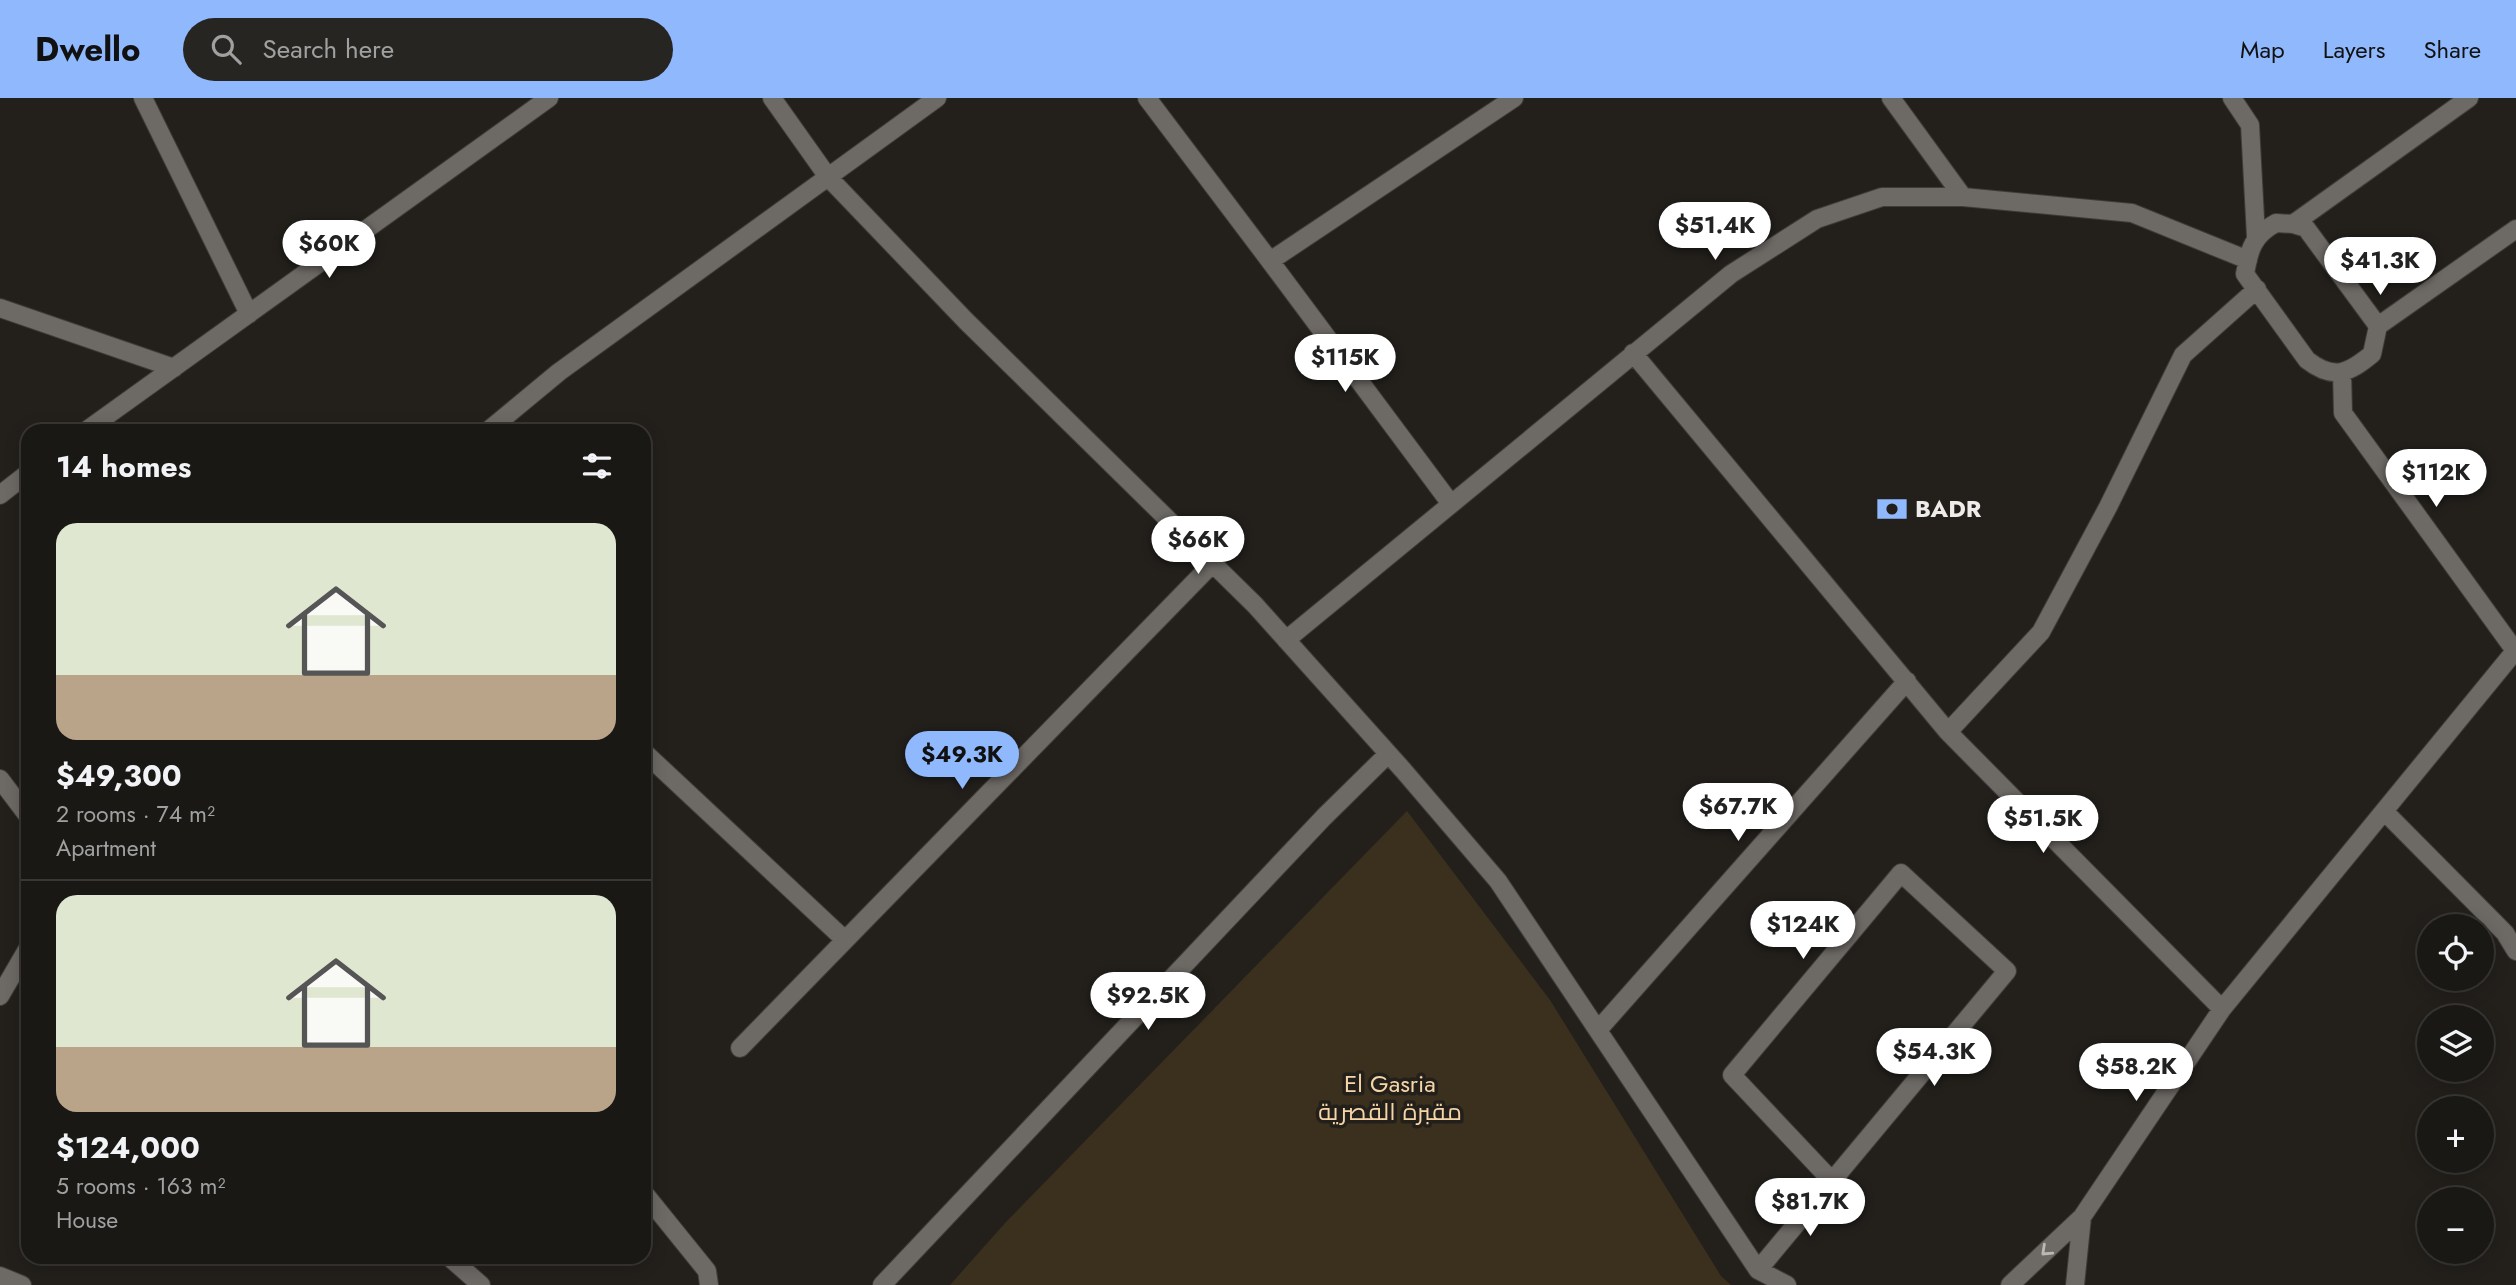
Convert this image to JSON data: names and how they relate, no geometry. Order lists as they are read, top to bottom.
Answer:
{
  "parks": ["El Gasria مقبرة القصرية"],
  "places": {
    "bank": ["BADR"]
  },
  "page": {
    "header": "Dwello",
    "search": "Search here",
    "nav": ["Map", "Layers", "Share"],
    "price": [
      "$51.4K",
      "$60K",
      "$41.3K",
      "$115K",
      "$112K",
      "$66K",
      "$49.3K",
      "$67.7K",
      "$51.5K",
      "$124K",
      "$92.5K",
      "$54.3K",
      "$58.2K",
      "$81.7K"
    ],
    "heading": "14 homes",
    "list": [
      {
        "name": "$49,300",
        "note": "2 rooms · 74 m² · Apartment"
      },
      {
        "name": "$124,000",
        "note": "5 rooms · 163 m² · House"
      }
    ],
    "map_buttons": ["+", "−"]
  }
}
